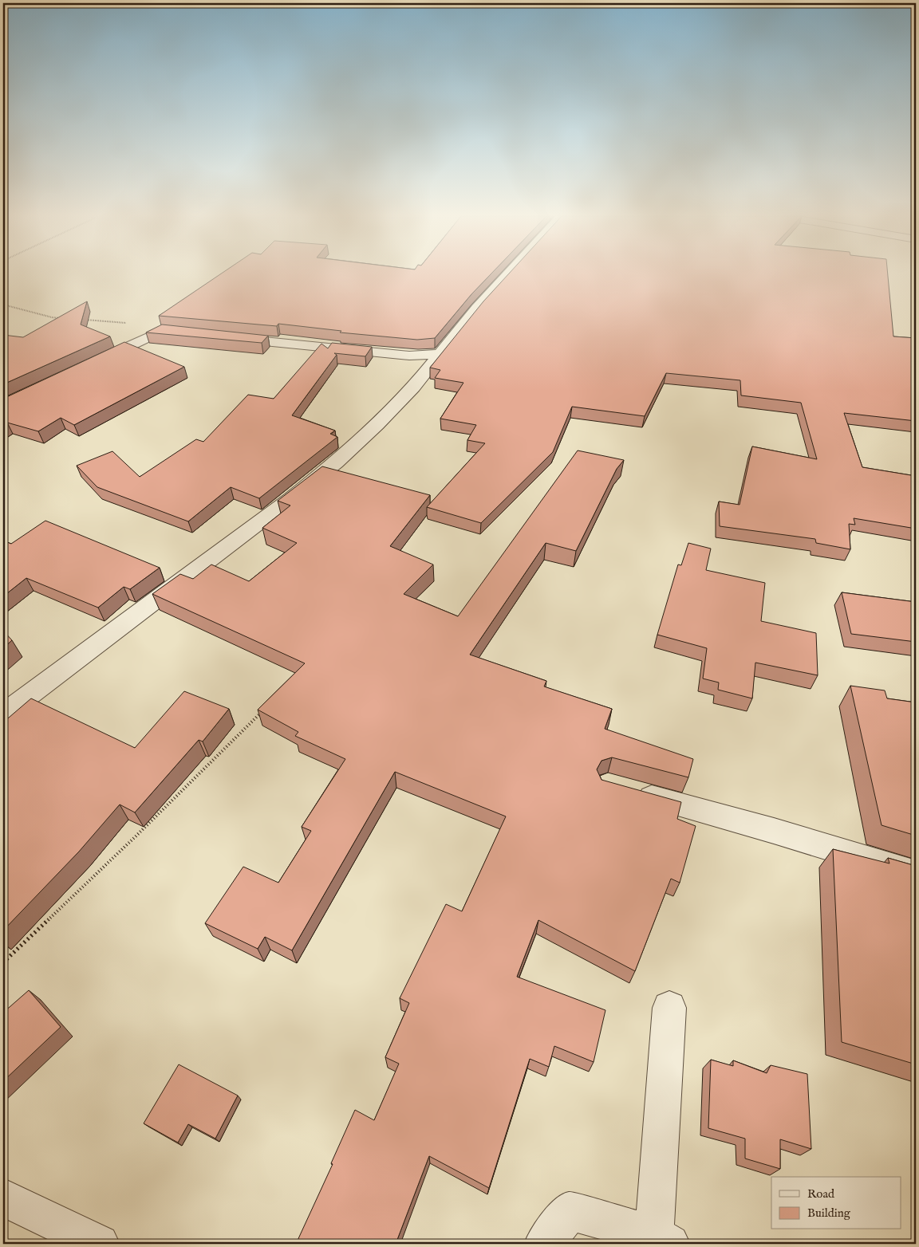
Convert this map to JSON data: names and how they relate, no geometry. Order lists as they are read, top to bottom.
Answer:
{
  "legend": ["Road", "Building"]
}
